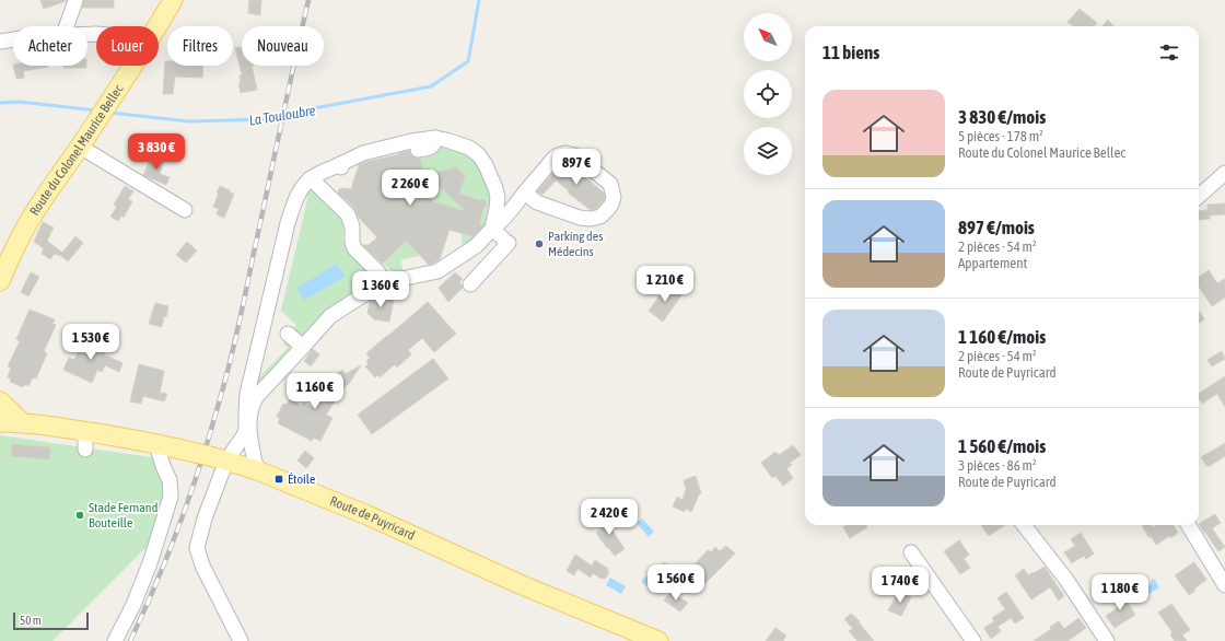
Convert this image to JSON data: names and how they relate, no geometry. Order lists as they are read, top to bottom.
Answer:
{
  "streets": {
    "main road": ["Route du Colonel Maurice Bellec", "Route de Puyricard"]
  },
  "water": ["La Touloubre"],
  "places": {
    "other": ["Parking des Médecins", "Stade Fernand Bouteille"],
    "transit": ["Étoile"]
  },
  "scale_bar": "50 m",
  "north": "top left",
  "page": {
    "chip": [
      "Acheter",
      "Louer",
      "Filtres",
      "Nouveau"
    ],
    "heading": "11 biens",
    "list": [
      {
        "name": "3 830 €/mois",
        "note": "5 pièces · 178 m² · Route du Colonel Maurice Bellec"
      },
      {
        "name": "897 €/mois",
        "note": "2 pièces · 54 m² · Appartement"
      },
      {
        "name": "1 160 €/mois",
        "note": "2 pièces · 54 m² · Route de Puyricard"
      },
      {
        "name": "1 560 €/mois",
        "note": "3 pièces · 86 m² · Route de Puyricard"
      }
    ],
    "price": [
      "3 830 €",
      "897 €",
      "2 260 €",
      "1 210 €",
      "1 360 €",
      "1 530 €",
      "1 160 €",
      "2 420 €",
      "1 560 €",
      "1 740 €",
      "1 180 €"
    ],
    "scale": "50 m"
  }
}
